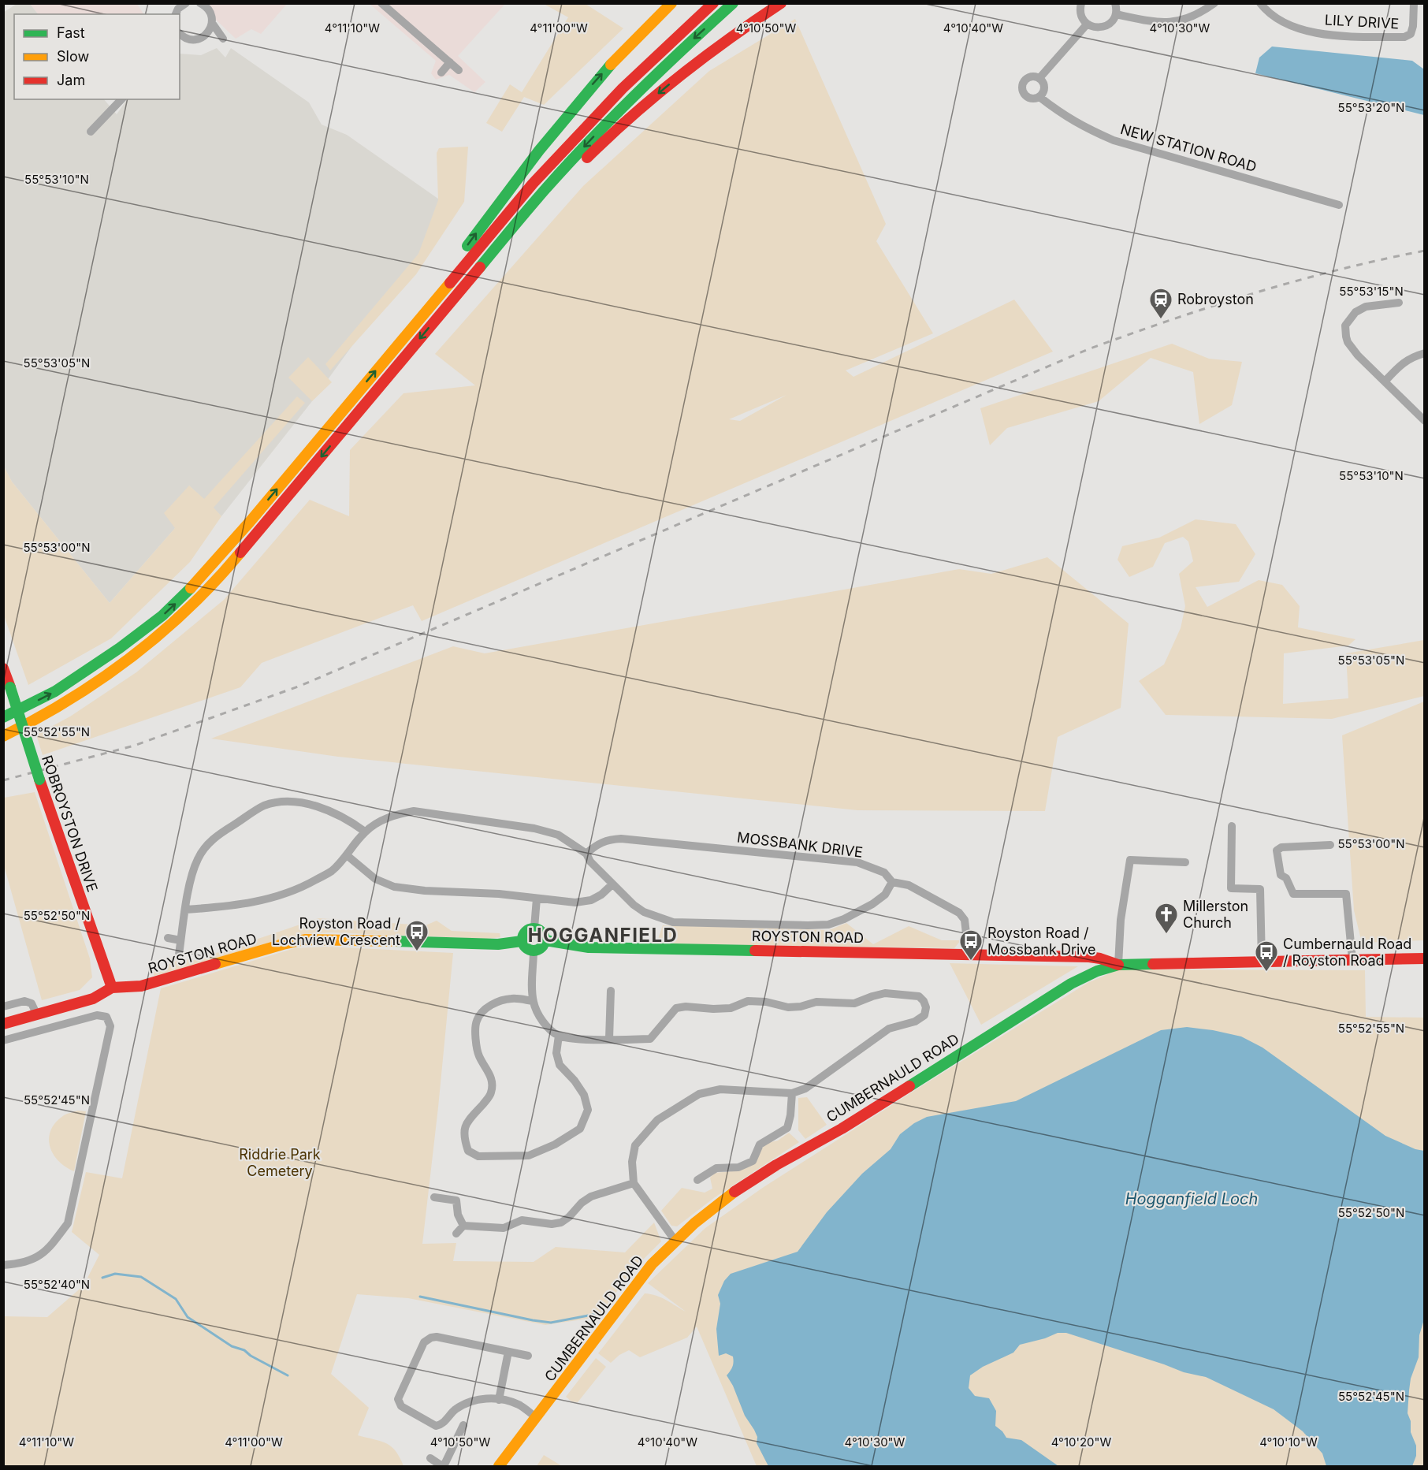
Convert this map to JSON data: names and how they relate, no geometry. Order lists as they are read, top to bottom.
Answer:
{
  "streets": {
    "main road": ["ROBROYSTON DRIVE", "ROYSTON ROAD", "CUMBERNAULD ROAD"],
    "street": ["LILY DRIVE", "NEW STATION ROAD", "MOSSBANK DRIVE"]
  },
  "crossings": [
    ["ROBROYSTON DRIVE", "ROYSTON ROAD"],
    ["MOSSBANK DRIVE", "ROYSTON ROAD"],
    ["ROYSTON ROAD", "CUMBERNAULD ROAD"]
  ],
  "districts": ["HOGGANFIELD"],
  "water": ["Hogganfield Loch"],
  "parks": ["Riddrie Park Cemetery"],
  "places": {
    "station": ["Robroyston"],
    "church": ["Millerston Church"],
    "bus stop": ["Royston Road / Lochview Crescent", "Royston Road / Mossbank Drive", "Cumbernauld Road / Royston Road"]
  },
  "legend": ["Fast", "Slow", "Jam"],
  "coordinates": [
    "4°11'10\"W",
    "4°11'00\"W",
    "4°10'50\"W",
    "4°10'40\"W",
    "4°10'30\"W",
    "55°53'20\"N",
    "55°53'10\"N",
    "55°53'15\"N",
    "55°53'05\"N",
    "55°53'00\"N",
    "55°52'55\"N",
    "55°52'50\"N",
    "55°52'45\"N",
    "55°52'40\"N",
    "4°10'20\"W",
    "4°10'10\"W"
  ]
}
